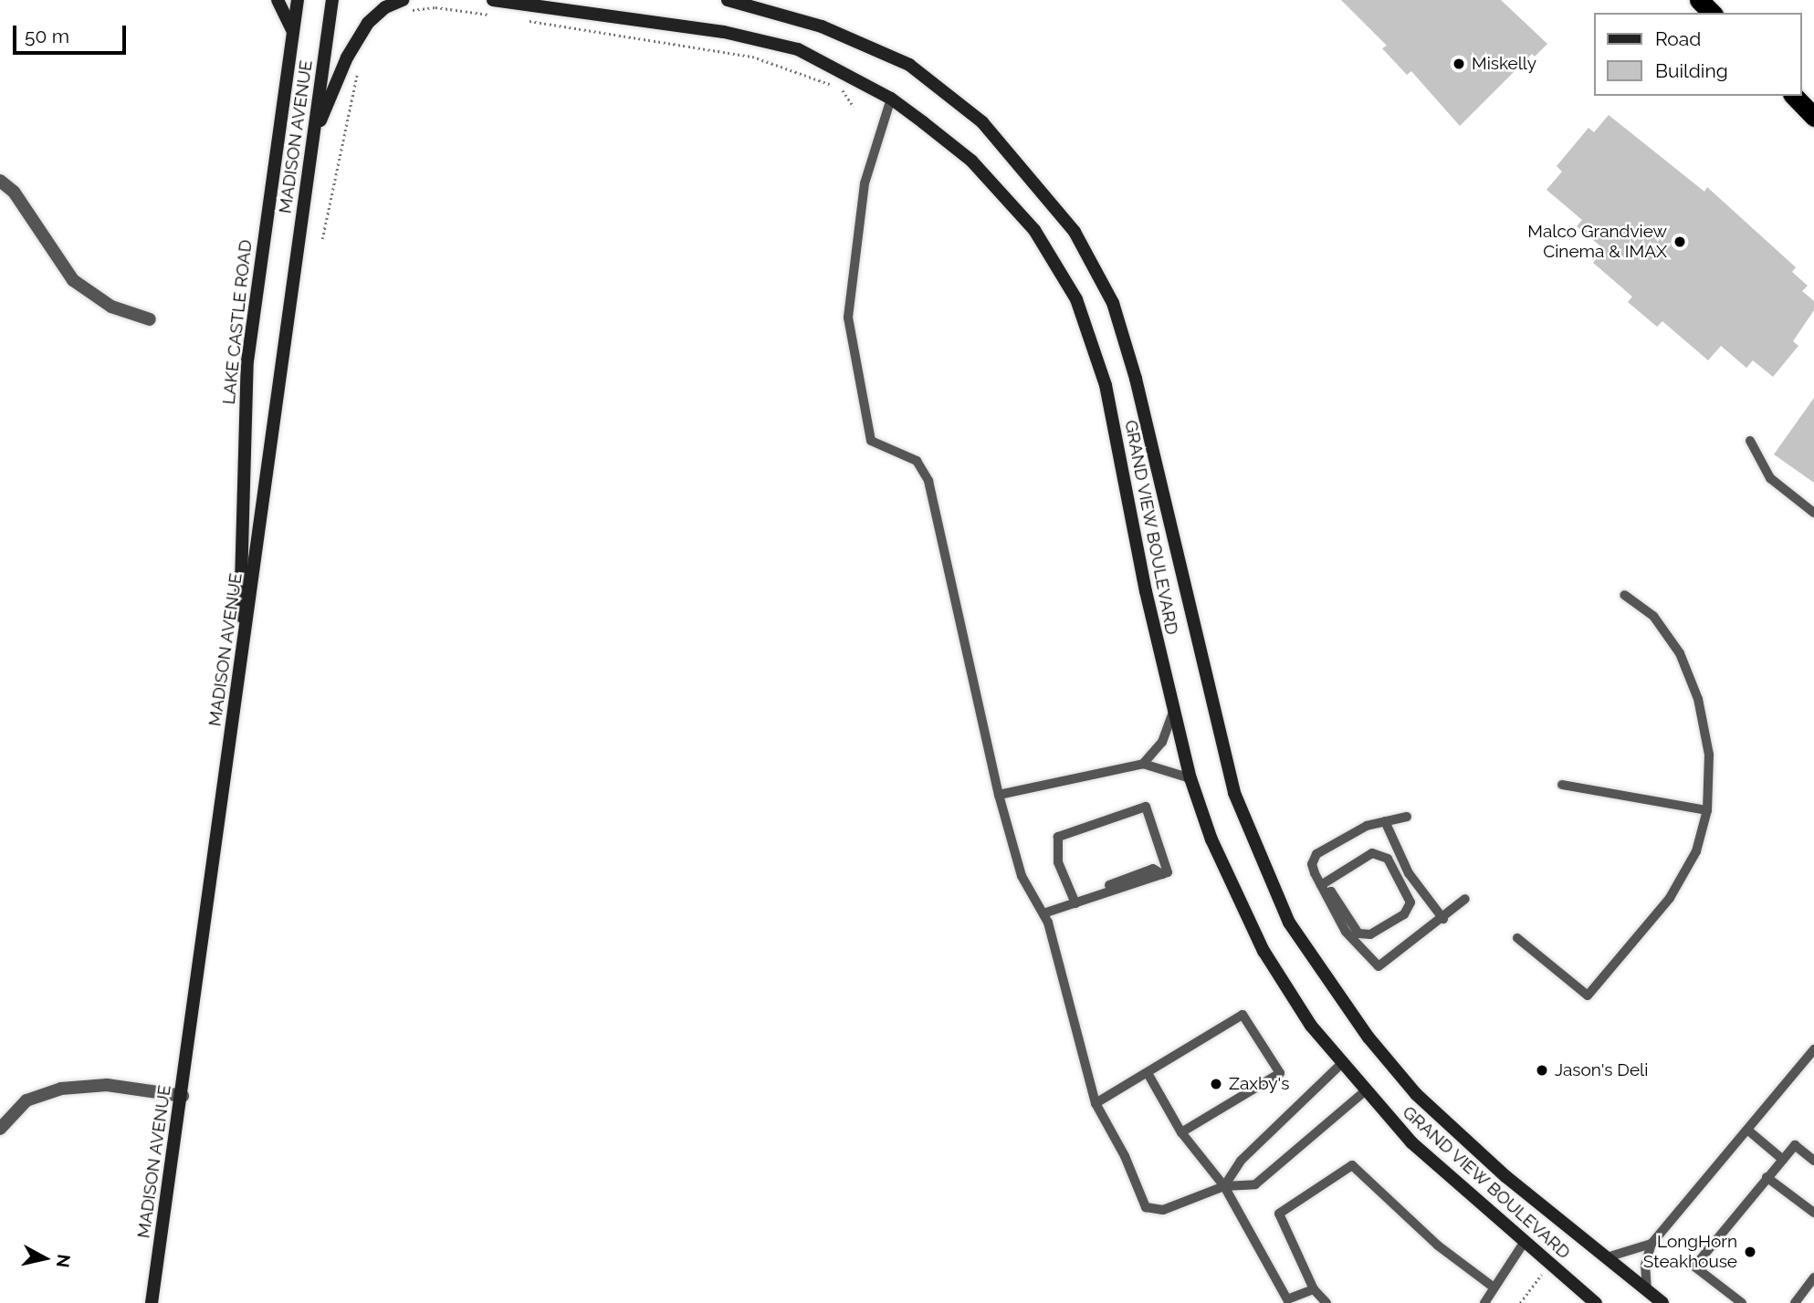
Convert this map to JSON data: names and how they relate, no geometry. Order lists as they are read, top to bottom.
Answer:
{
  "streets": {
    "main road": ["MADISON AVENUE", "LAKE CASTLE ROAD", "GRAND VIEW BOULEVARD"]
  },
  "crossings": [
    ["MADISON AVENUE", "LAKE CASTLE ROAD"]
  ],
  "places": [
    "Miskelly",
    "Malco Grandview Cinema & IMAX",
    "Jason's Deli",
    "Zaxby's",
    "LongHorn Steakhouse"
  ],
  "legend": ["Road", "Building"],
  "scale_bar": "50 m",
  "north": "right"
}
